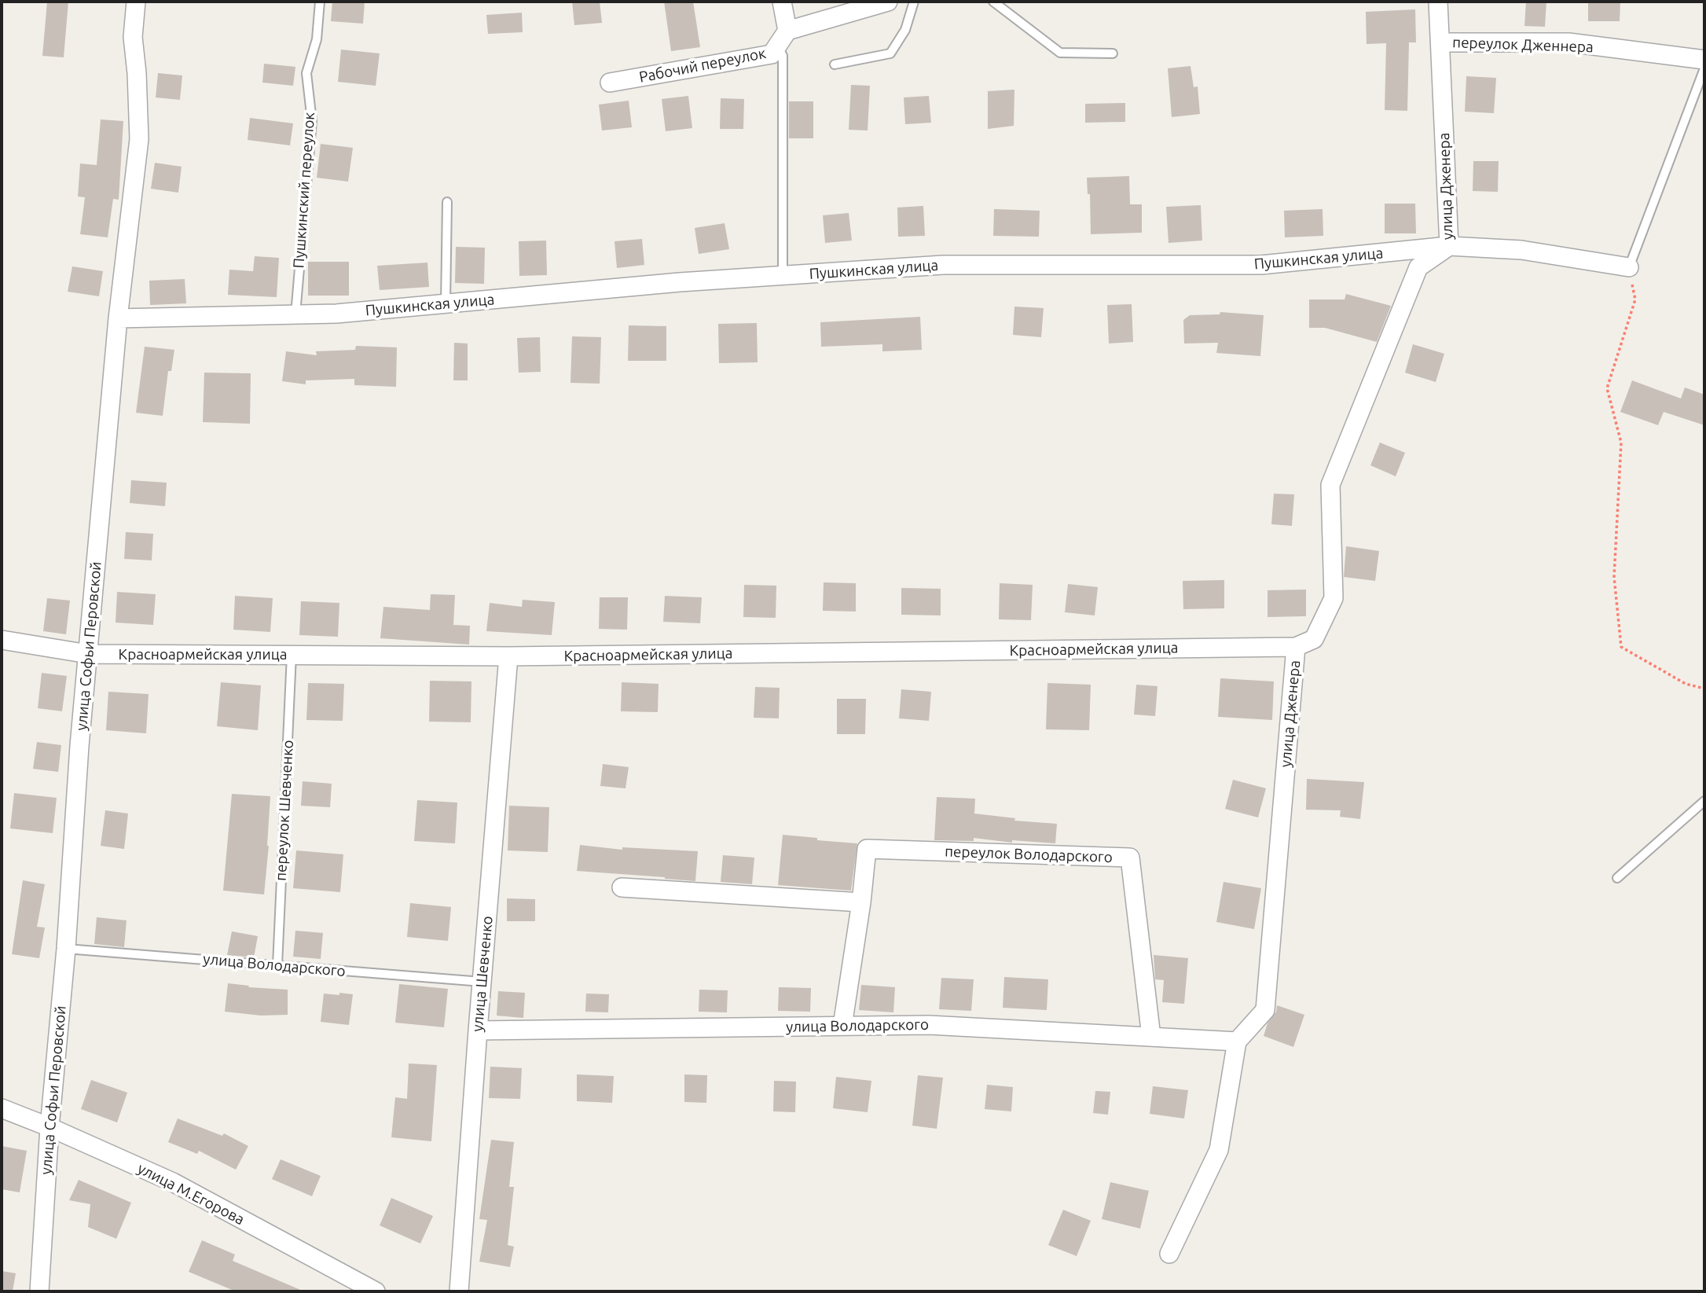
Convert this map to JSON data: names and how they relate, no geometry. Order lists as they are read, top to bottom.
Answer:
{
  "streets": {
    "street": [
      "переулок Дженнера",
      "Рабочий переулок",
      "улица Дженера",
      "Пушкинская улица",
      "улица Софьи Перовской",
      "Красноармейская улица",
      "переулок Володарского",
      "улица Володарского",
      "улица Шевченко",
      "улица М.Егорова"
    ],
    "lane": ["Пушкинский переулок", "переулок Шевченко"]
  },
  "crossings": [
    ["переулок Дженнера", "улица Дженера"],
    ["улица Дженера", "Пушкинская улица"],
    ["улица Дженера", "Красноармейская улица"],
    ["улица Дженера", "улица Володарского"],
    ["Пушкинский переулок", "Пушкинская улица"],
    ["Пушкинская улица", "улица Софьи Перовской"],
    ["улица Софьи Перовской", "Красноармейская улица"],
    ["улица Софьи Перовской", "улица Володарского"],
    ["улица Софьи Перовской", "улица М.Егорова"],
    ["Красноармейская улица", "переулок Шевченко"],
    ["Красноармейская улица", "улица Шевченко"],
    ["переулок Шевченко", "улица Володарского"],
    ["переулок Володарского", "улица Володарского"],
    ["улица Володарского", "улица Шевченко"]
  ]
}
